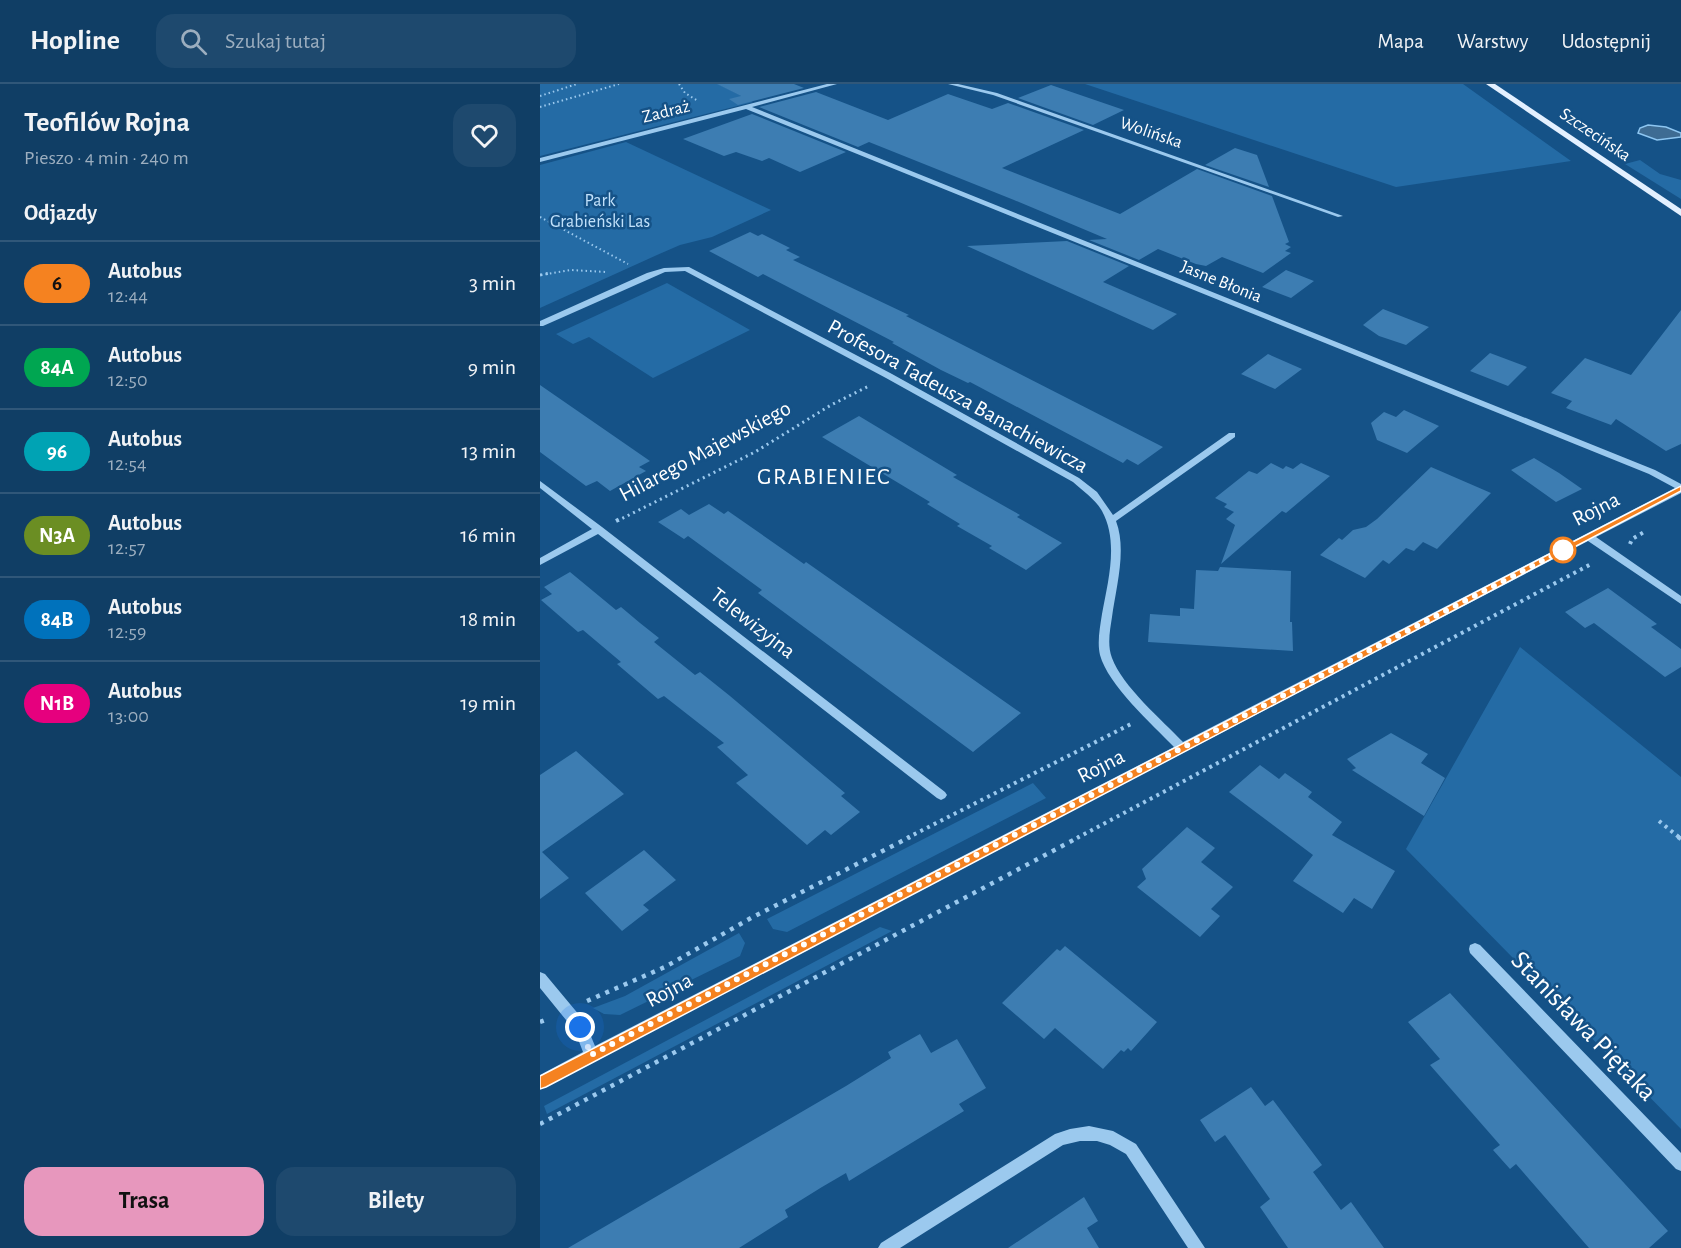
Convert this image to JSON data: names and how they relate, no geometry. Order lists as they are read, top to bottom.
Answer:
{
  "streets": {
    "main road": ["Szczecińska"],
    "street": [
      "Zadraż",
      "Wolińska",
      "Jasne Błonia",
      "Profesora Tadeusza Banachiewicza",
      "Rojna",
      "Telewizyjna",
      "Stanisława Piętaka"
    ],
    "path": ["Hilarego Majewskiego"]
  },
  "crossings": [
    ["Zadraż", "Jasne Błonia"],
    ["Jasne Błonia", "Rojna"],
    ["Profesora Tadeusza Banachiewicza", "Hilarego Majewskiego"],
    ["Profesora Tadeusza Banachiewicza", "Rojna"],
    ["Hilarego Majewskiego", "Telewizyjna"]
  ],
  "districts": ["GRABIENIEC"],
  "parks": ["Park Grabieński Las"],
  "lines": ["bus line 6"],
  "page": {
    "header": "Hopline",
    "search": "Szukaj tutaj",
    "nav": ["Mapa", "Warstwy", "Udostępnij"],
    "heading": [
      ["Teofilów Rojna", "Pieszo · 4 min · 240 m"],
      "Odjazdy"
    ],
    "list": [
      {
        "mark": "6",
        "name": "Autobus",
        "note": "12:44",
        "value": "3 min"
      },
      {
        "mark": "84A",
        "name": "Autobus",
        "note": "12:50",
        "value": "9 min"
      },
      {
        "mark": "96",
        "name": "Autobus",
        "note": "12:54",
        "value": "13 min"
      },
      {
        "mark": "N3A",
        "name": "Autobus",
        "note": "12:57",
        "value": "16 min"
      },
      {
        "mark": "84B",
        "name": "Autobus",
        "note": "12:59",
        "value": "18 min"
      },
      {
        "mark": "N1B",
        "name": "Autobus",
        "note": "13:00",
        "value": "19 min"
      }
    ],
    "buttons": ["Trasa", "Bilety"]
  }
}
